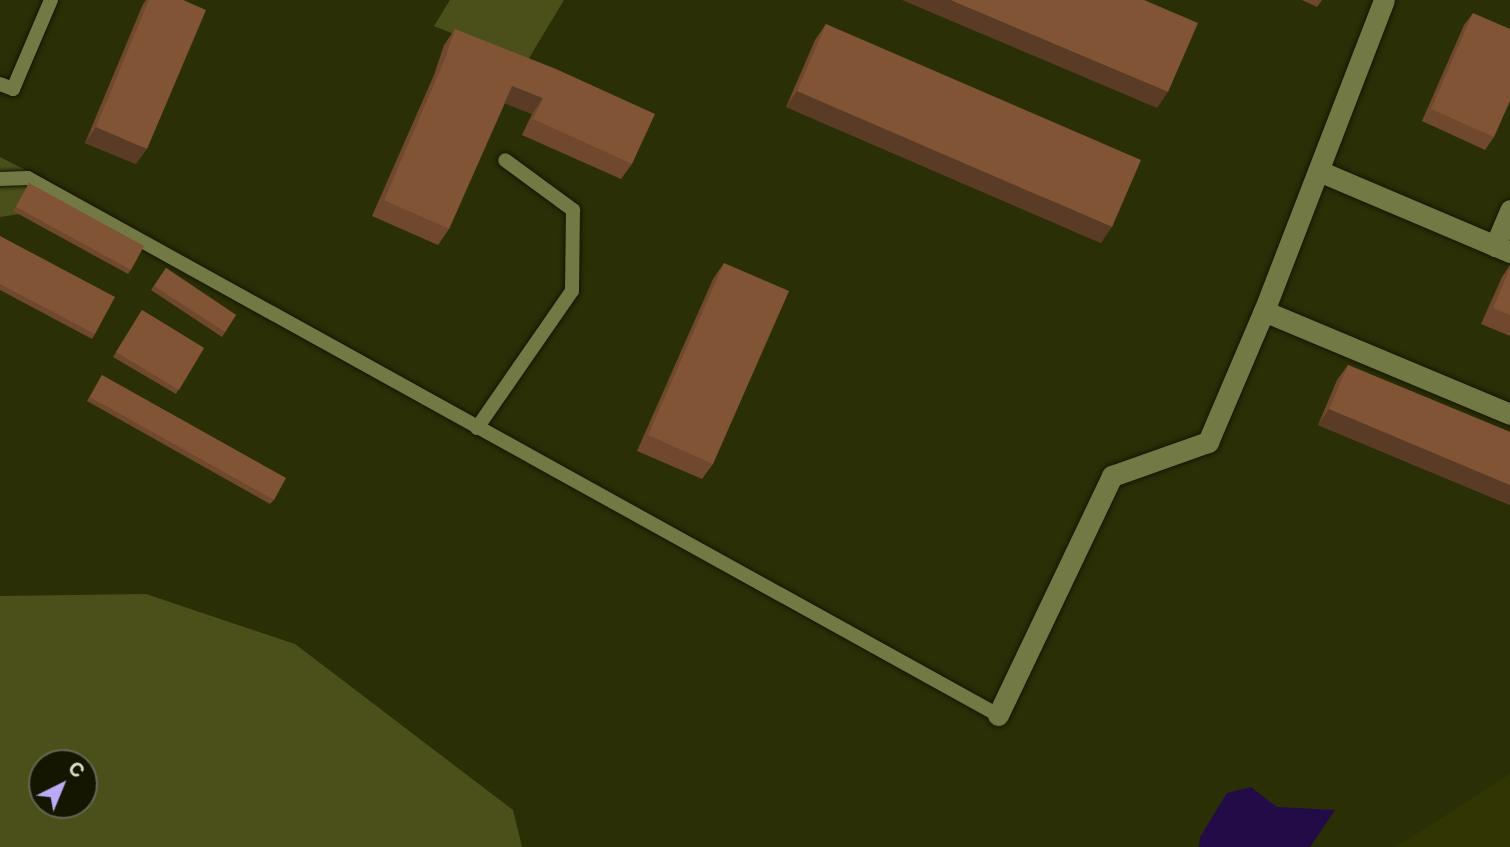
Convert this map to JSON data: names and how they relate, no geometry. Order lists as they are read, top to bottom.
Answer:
{
  "north": "top right"
}
